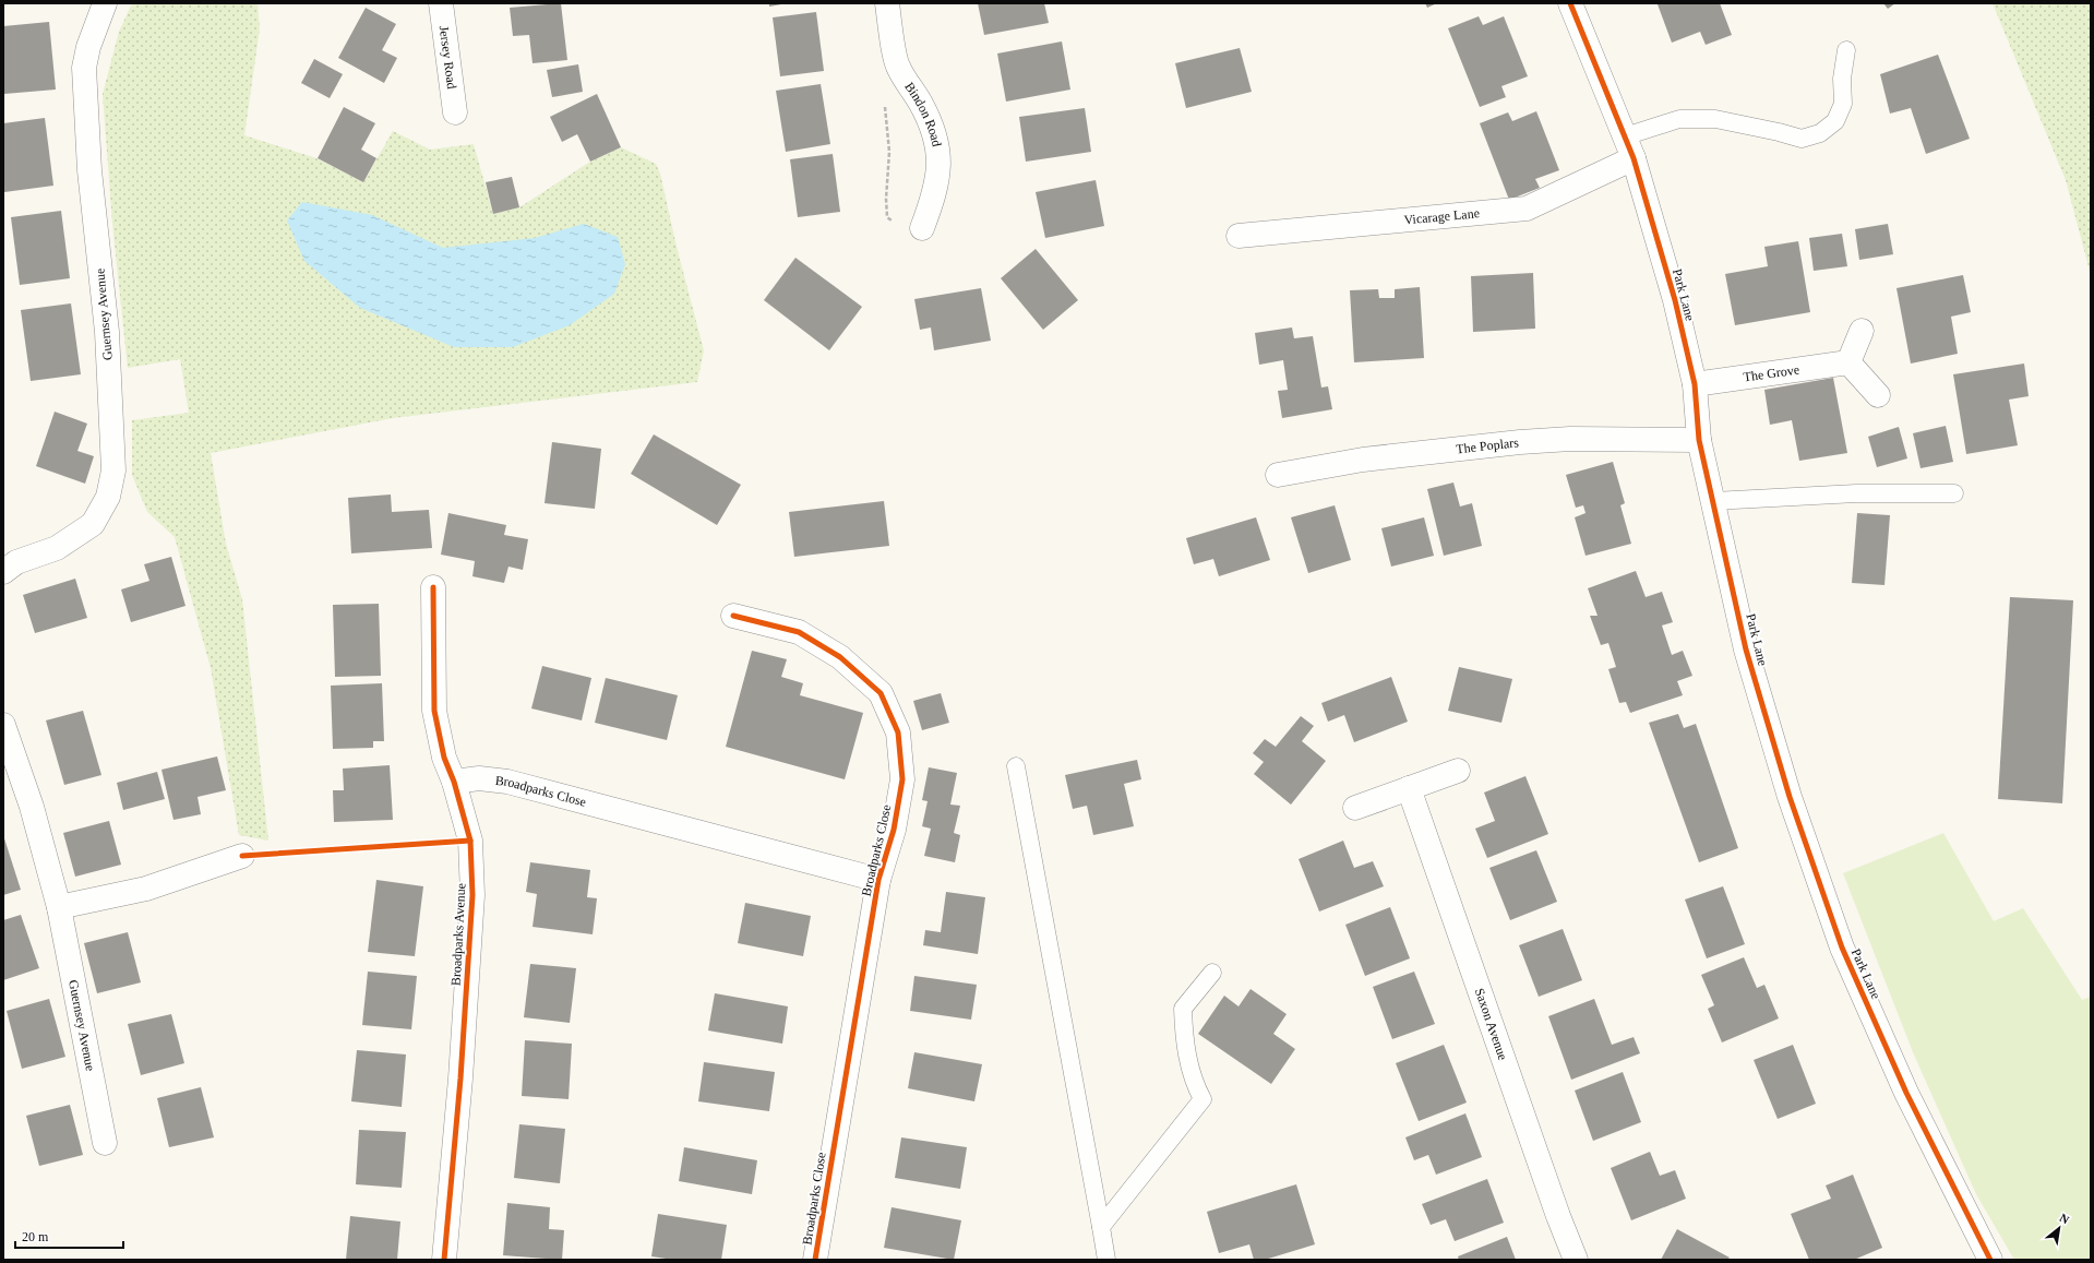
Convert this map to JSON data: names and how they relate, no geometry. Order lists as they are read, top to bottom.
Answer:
{
  "streets": {
    "street": [
      "Jersey Road",
      "Bindon Road",
      "Vicarage Lane",
      "Park Lane",
      "Guernsey Avenue",
      "The Grove",
      "The Poplars",
      "Broadparks Close",
      "Broadparks Avenue",
      "Saxon Avenue"
    ]
  },
  "crossings": [
    ["Vicarage Lane", "Park Lane"],
    ["Park Lane", "The Grove"],
    ["Park Lane", "The Poplars"],
    ["Broadparks Close", "Broadparks Avenue"]
  ],
  "scale_bar": "20 m",
  "north": "top right"
}
